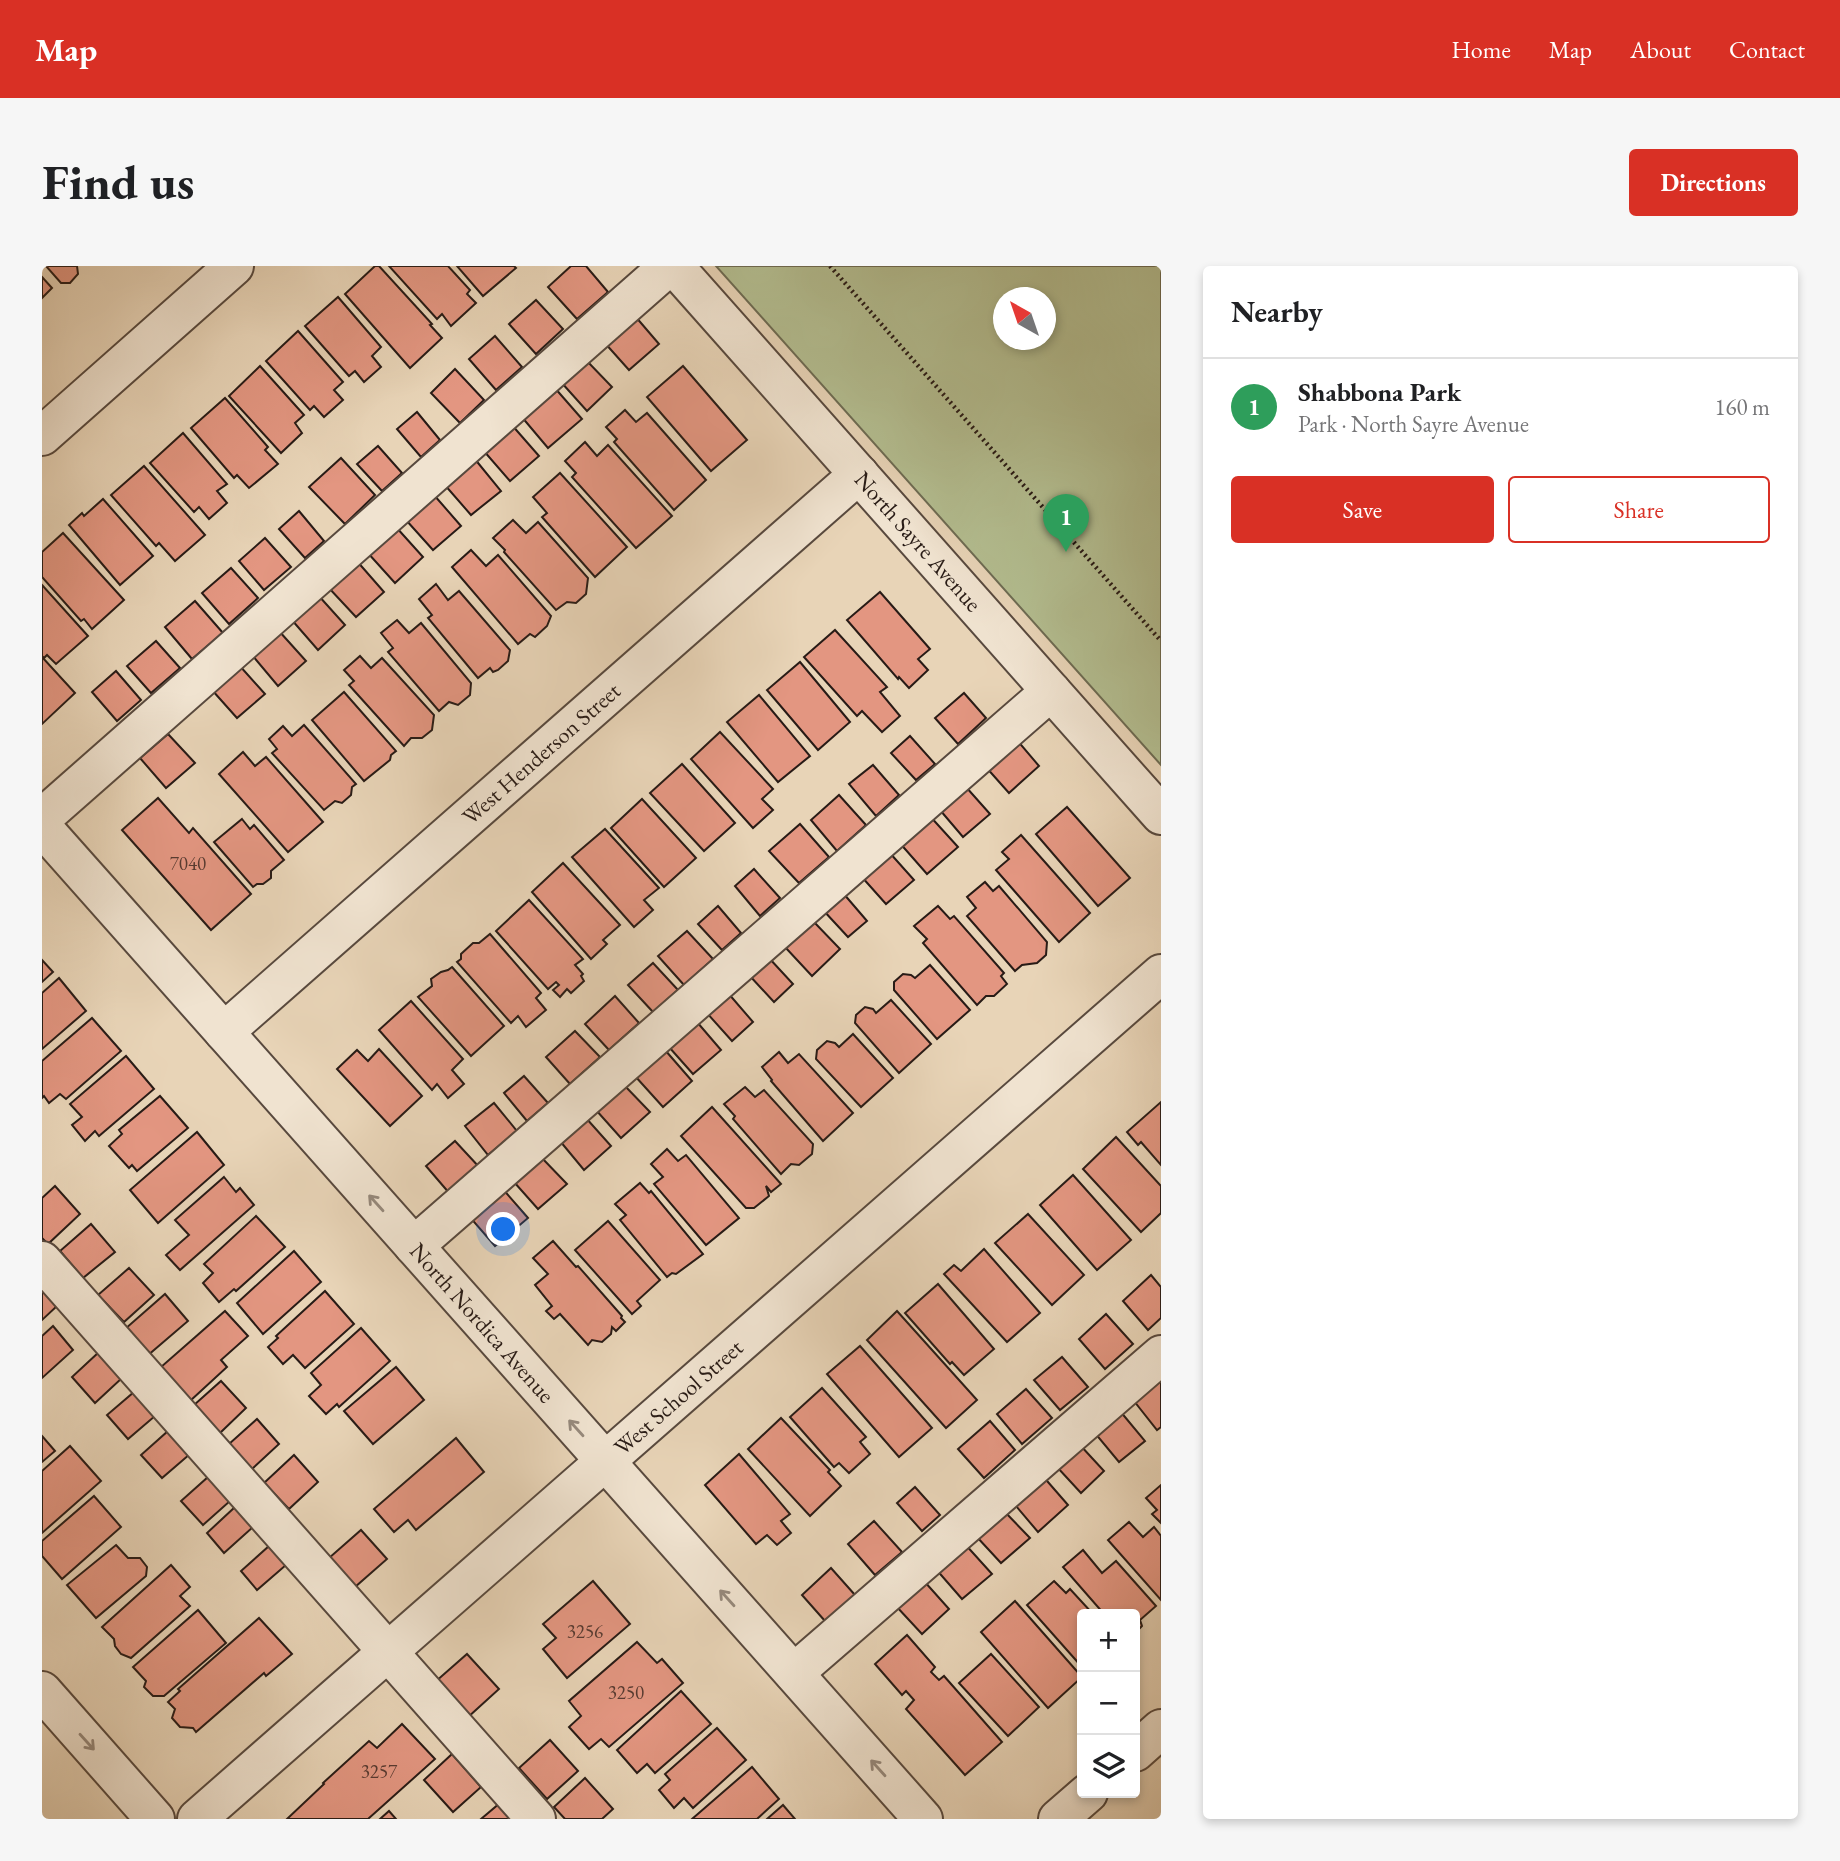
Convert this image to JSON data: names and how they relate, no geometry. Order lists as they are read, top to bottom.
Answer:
{
  "streets": {
    "street": [
      "North Sayre Avenue",
      "West Henderson Street",
      "North Nordica Avenue",
      "West School Street"
    ]
  },
  "crossings": [
    ["North Sayre Avenue", "West Henderson Street"],
    ["West Henderson Street", "North Nordica Avenue"],
    ["North Nordica Avenue", "West School Street"]
  ],
  "house_numbers": [
    "7040",
    "3256",
    "3250",
    "3257"
  ],
  "north": "top left",
  "page": {
    "header": "Map",
    "nav": [
      "Home",
      "Map",
      "About",
      "Contact"
    ],
    "buttons": [
      "Directions",
      ["Save", "Share"]
    ],
    "title": "Find us",
    "heading": "Nearby",
    "list": [
      {
        "mark": "1",
        "name": "Shabbona Park",
        "note": "Park · North Sayre Avenue",
        "value": "160 m"
      }
    ],
    "pins": "1",
    "map_buttons": ["+", "−"]
  }
}
